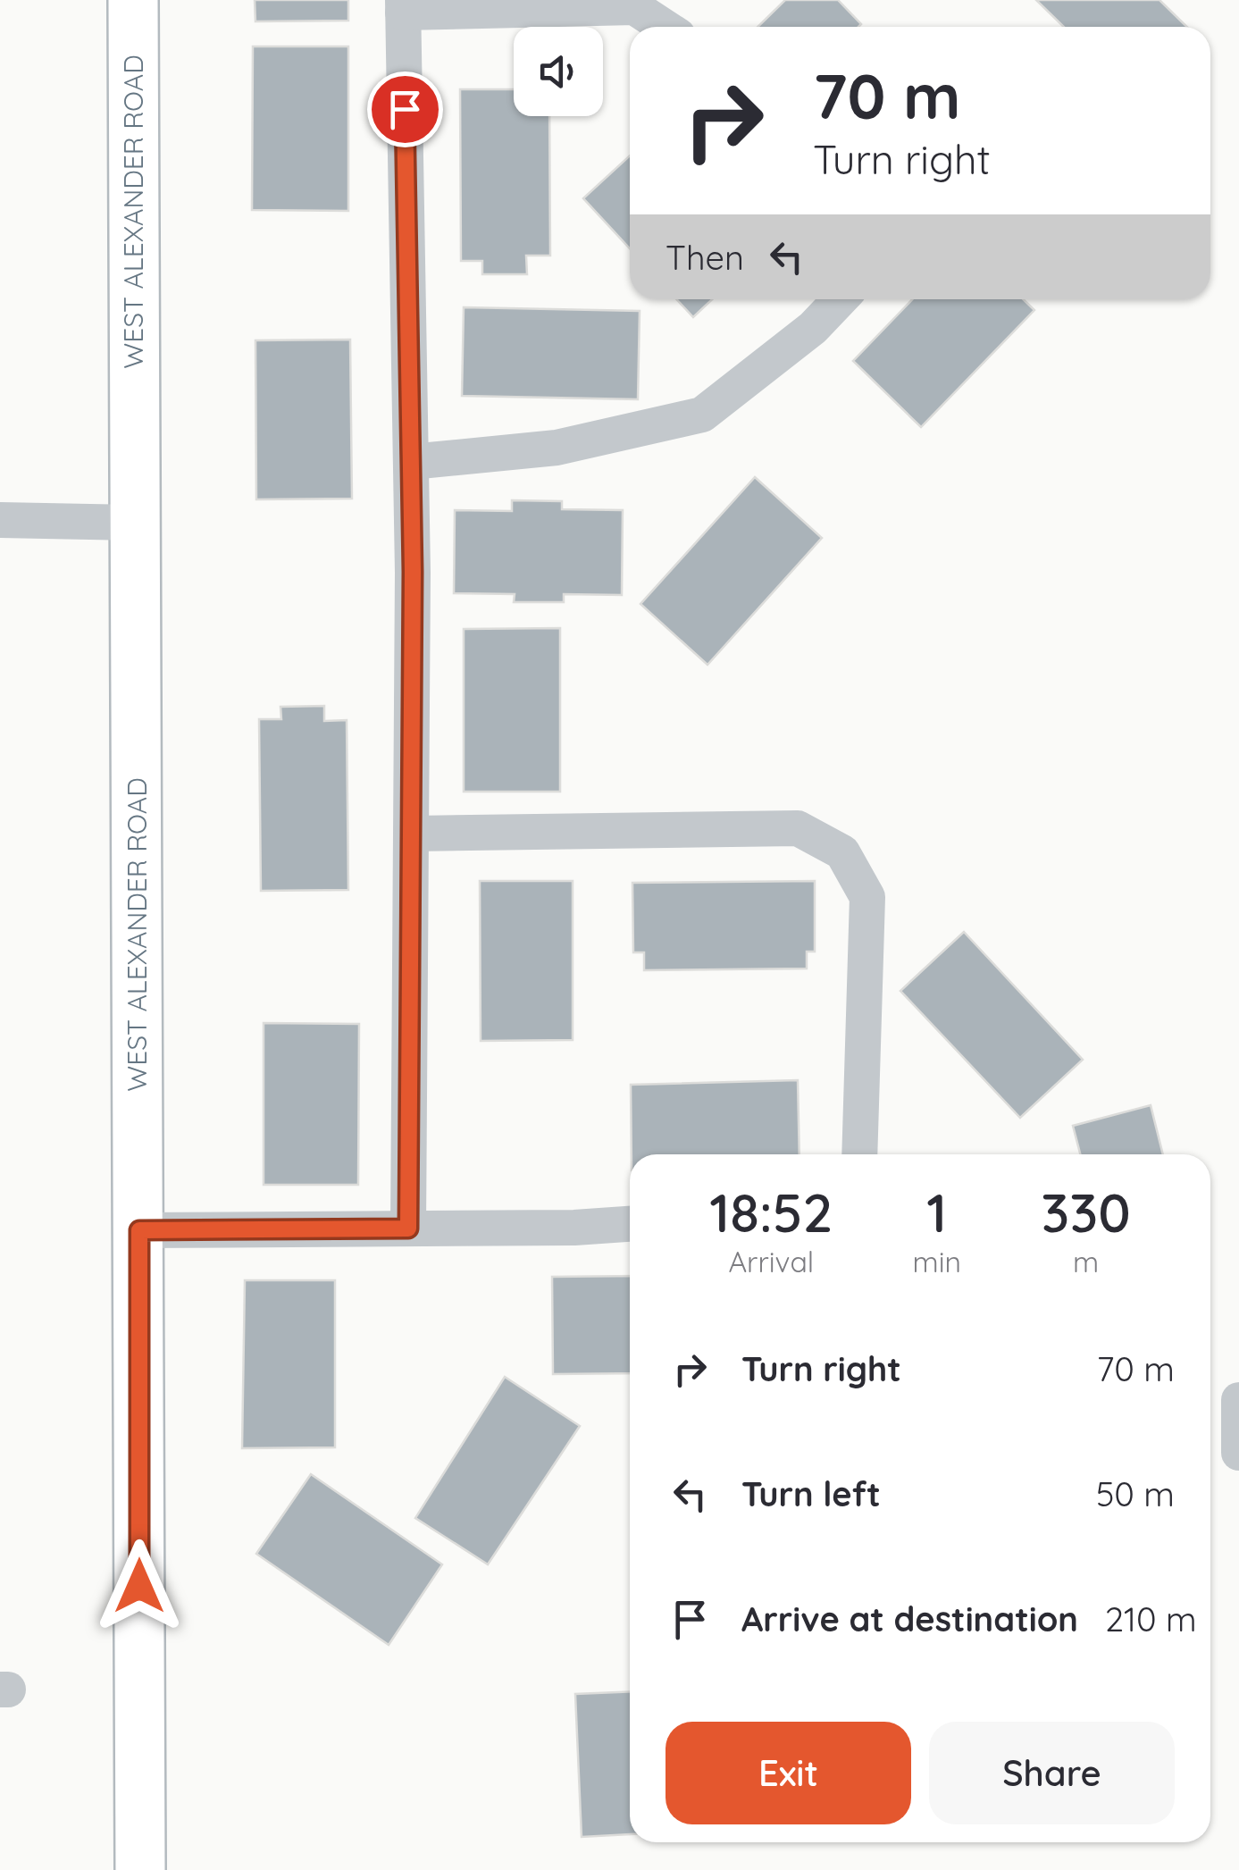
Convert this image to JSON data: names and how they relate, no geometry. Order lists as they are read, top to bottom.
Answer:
{
  "streets": {
    "main road": ["WEST ALEXANDER ROAD"]
  },
  "page": {
    "turn": ["70 m", "Turn right"],
    "then": "Then",
    "eta": [
      "18:52",
      "Arrival",
      "1",
      "min",
      "330",
      "m"
    ],
    "list": [
      {
        "name": "Turn right",
        "value": "70 m"
      },
      {
        "name": "Turn left",
        "value": "50 m"
      },
      {
        "name": "Arrive at destination",
        "value": "210 m"
      }
    ],
    "buttons": ["Exit", "Share"]
  }
}
